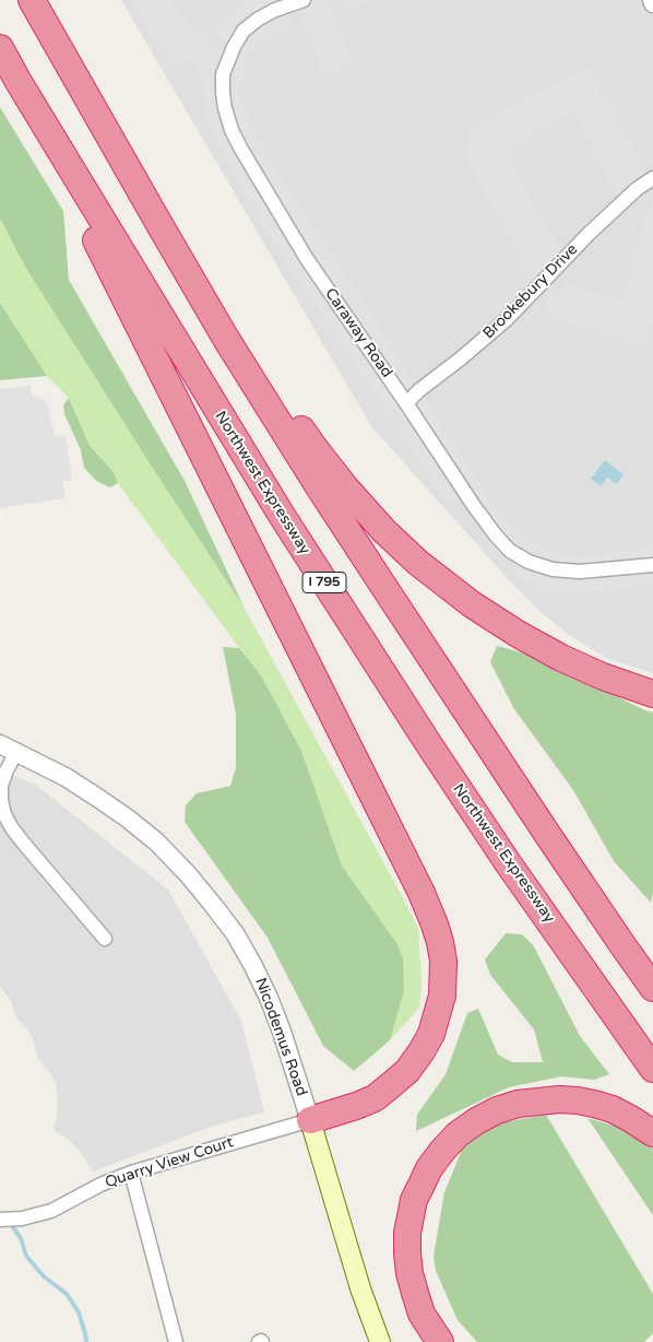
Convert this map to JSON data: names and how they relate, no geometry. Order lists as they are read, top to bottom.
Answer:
{
  "streets": {
    "highway": ["Northwest Expressway", "I 795"],
    "main road": ["Nicodemus Road"],
    "street": ["Brookebury Drive", "Caraway Road", "Quarry View Court"]
  },
  "crossings": [
    ["Brookebury Drive", "Caraway Road"],
    ["Nicodemus Road", "Quarry View Court"]
  ]
}
